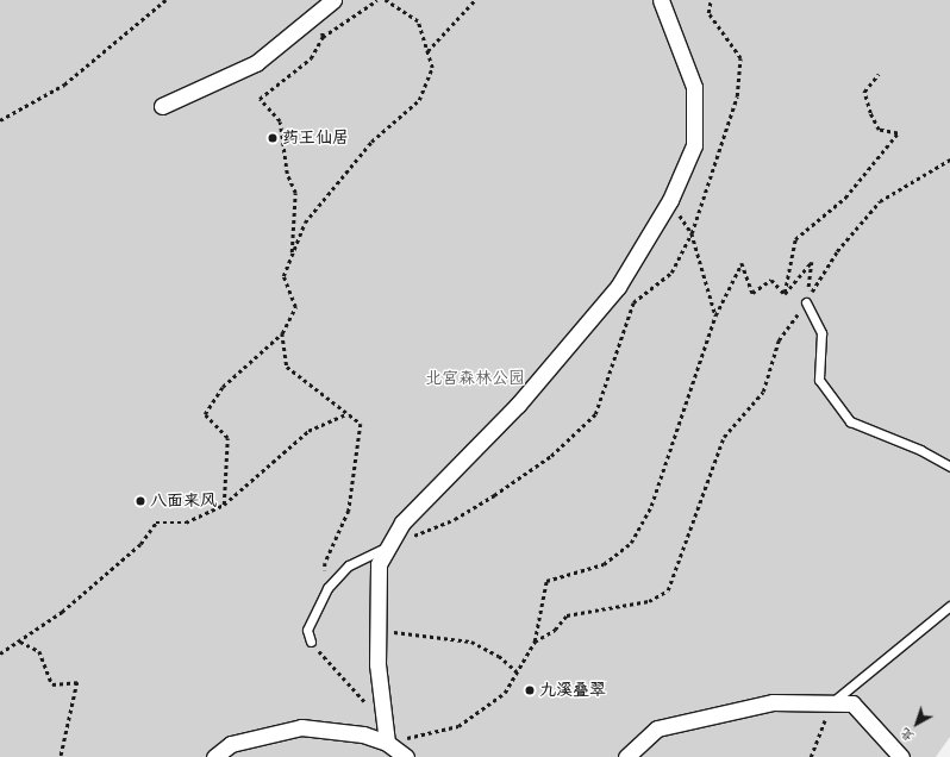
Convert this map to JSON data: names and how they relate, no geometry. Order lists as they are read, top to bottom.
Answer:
{
  "parks": ["北宫森林公园"],
  "places": ["药王仙居", "八面来风", "九溪叠翠"],
  "north": "bottom left"
}
